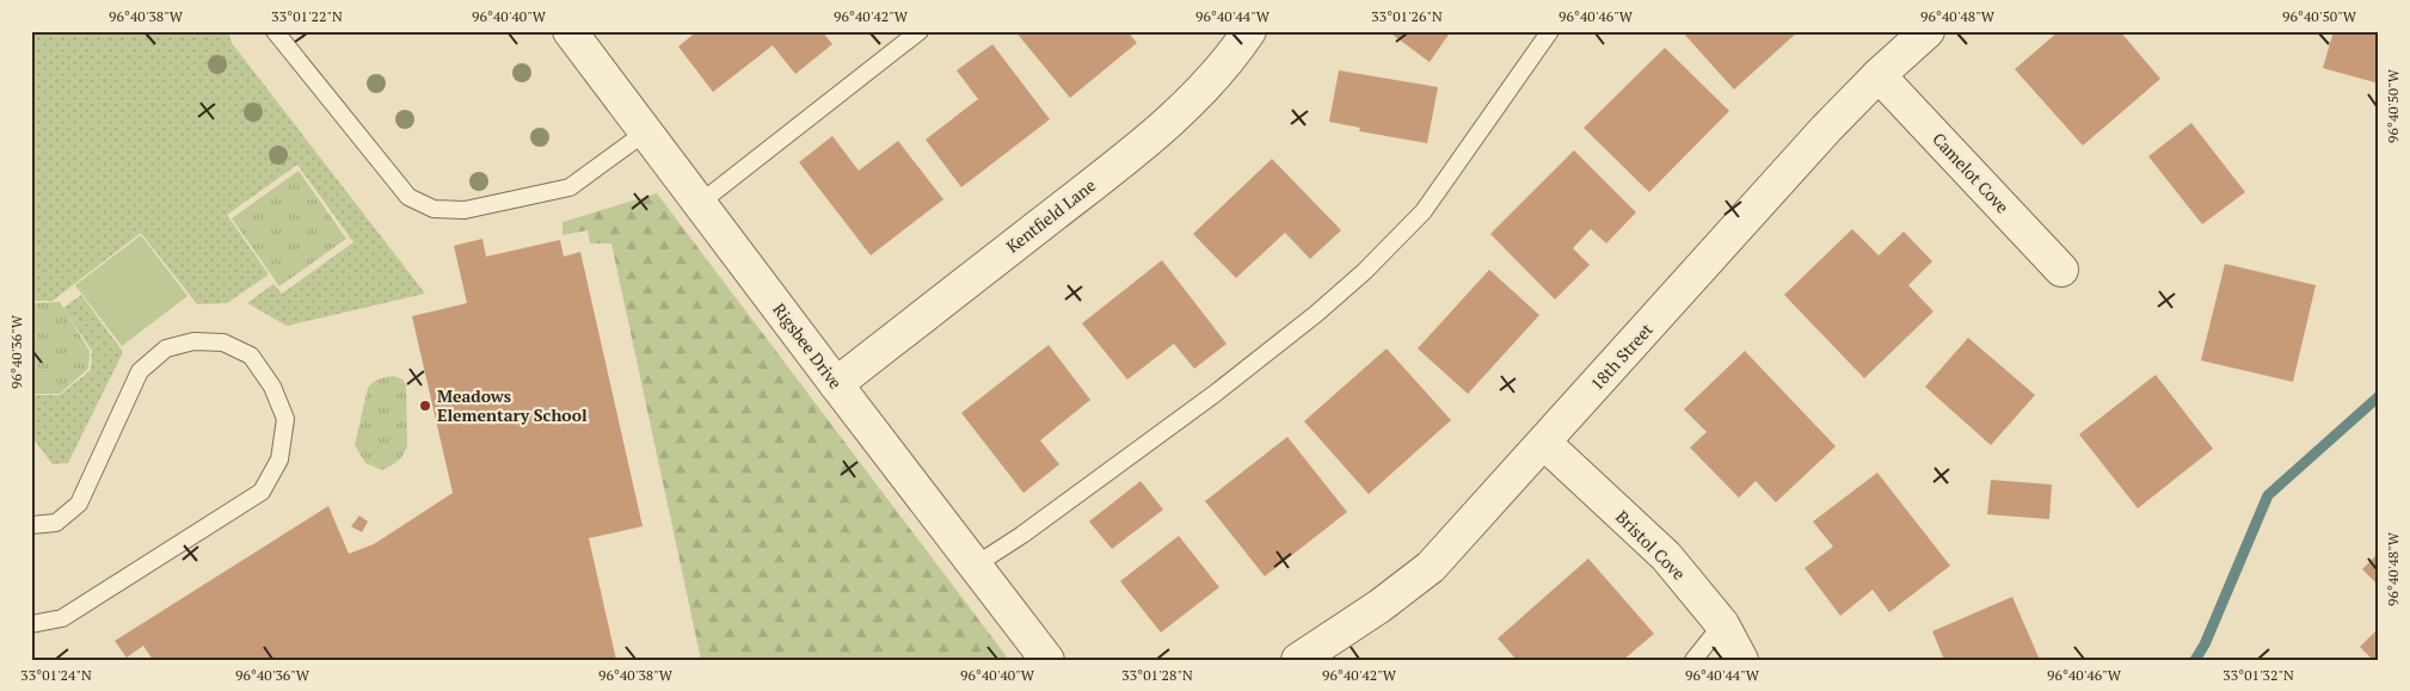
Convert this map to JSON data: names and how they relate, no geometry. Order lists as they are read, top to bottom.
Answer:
{
  "streets": {
    "street": [
      "Camelot Cove",
      "Kentfield Lane",
      "Rigsbee Drive",
      "18th Street",
      "Bristol Cove"
    ]
  },
  "crossings": [
    ["Camelot Cove", "18th Street"],
    ["Kentfield Lane", "Rigsbee Drive"],
    ["18th Street", "Bristol Cove"]
  ],
  "places": ["Meadows Elementary School"],
  "coordinates": [
    "96°40'38\"W",
    "33°01'22\"N",
    "96°40'40\"W",
    "96°40'42\"W",
    "96°40'44\"W",
    "33°01'26\"N",
    "96°40'46\"W",
    "96°40'48\"W",
    "96°40'50\"W",
    "96°40'36\"W",
    "33°01'24\"N",
    "33°01'28\"N",
    "33°01'32\"N"
  ]
}
